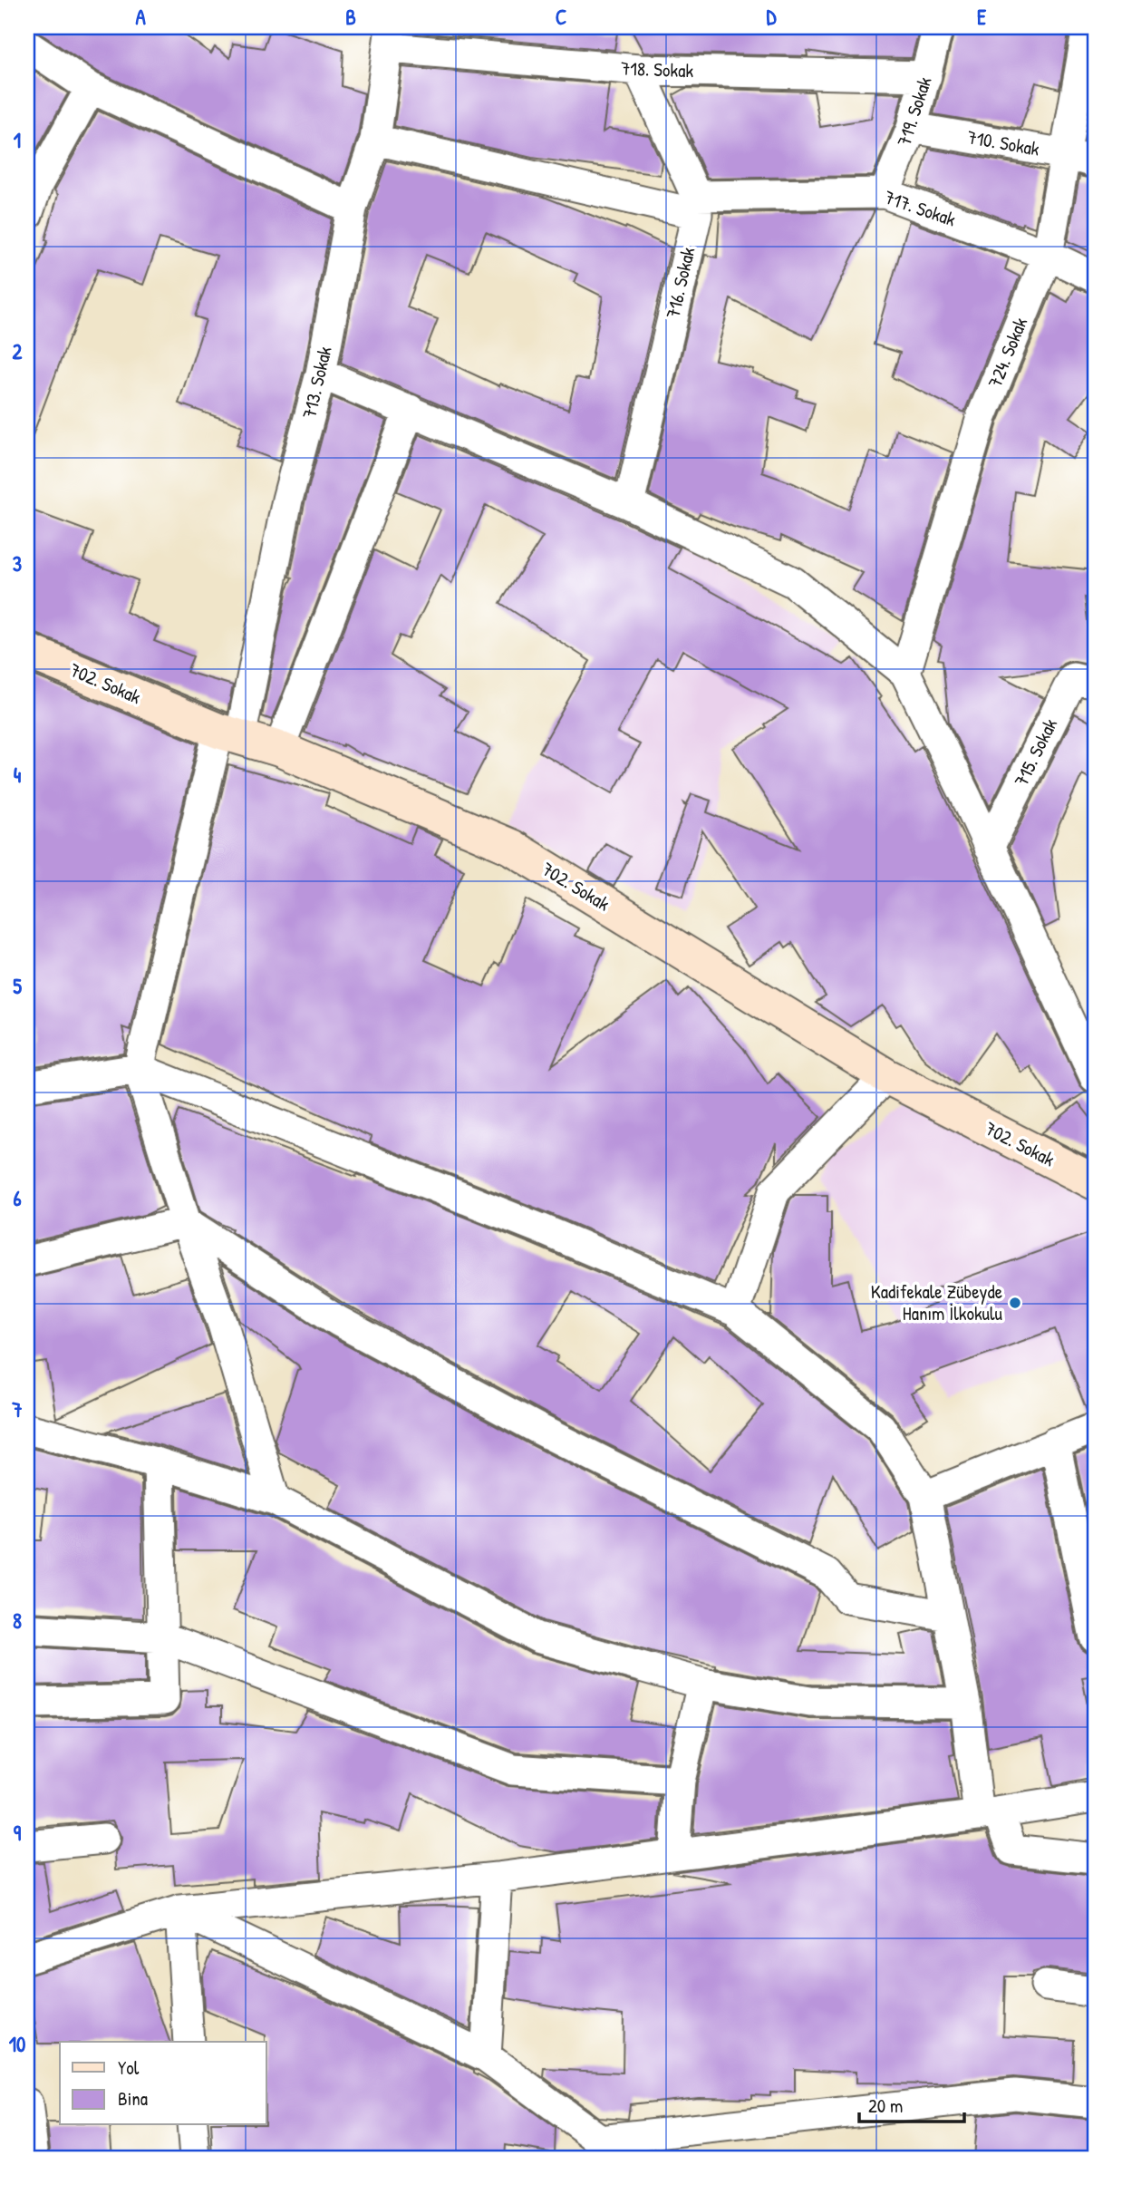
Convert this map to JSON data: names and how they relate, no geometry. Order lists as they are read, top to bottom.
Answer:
{
  "streets": {
    "street": [
      "718. Sokak",
      "719. Sokak",
      "710. Sokak",
      "717. Sokak",
      "716. Sokak",
      "724. Sokak",
      "713. Sokak",
      "702. Sokak",
      "715. Sokak"
    ]
  },
  "crossings": [
    ["718. Sokak", "719. Sokak"],
    ["718. Sokak", "713. Sokak"],
    ["719. Sokak", "710. Sokak"],
    ["719. Sokak", "717. Sokak"],
    ["710. Sokak", "724. Sokak"],
    ["717. Sokak", "716. Sokak"],
    ["717. Sokak", "724. Sokak"],
    ["717. Sokak", "713. Sokak"],
    ["713. Sokak", "702. Sokak"]
  ],
  "places": ["Kadifekale Zübeyde Hanım İlkokulu"],
  "legend": ["Yol", "Bina"],
  "scale_bar": "20 m",
  "grid": {
    "columns": [
      "A",
      "B",
      "C",
      "D",
      "E"
    ],
    "rows": [
      "1",
      "2",
      "3",
      "4",
      "5",
      "6",
      "7",
      "8",
      "9",
      "10"
    ]
  }
}
